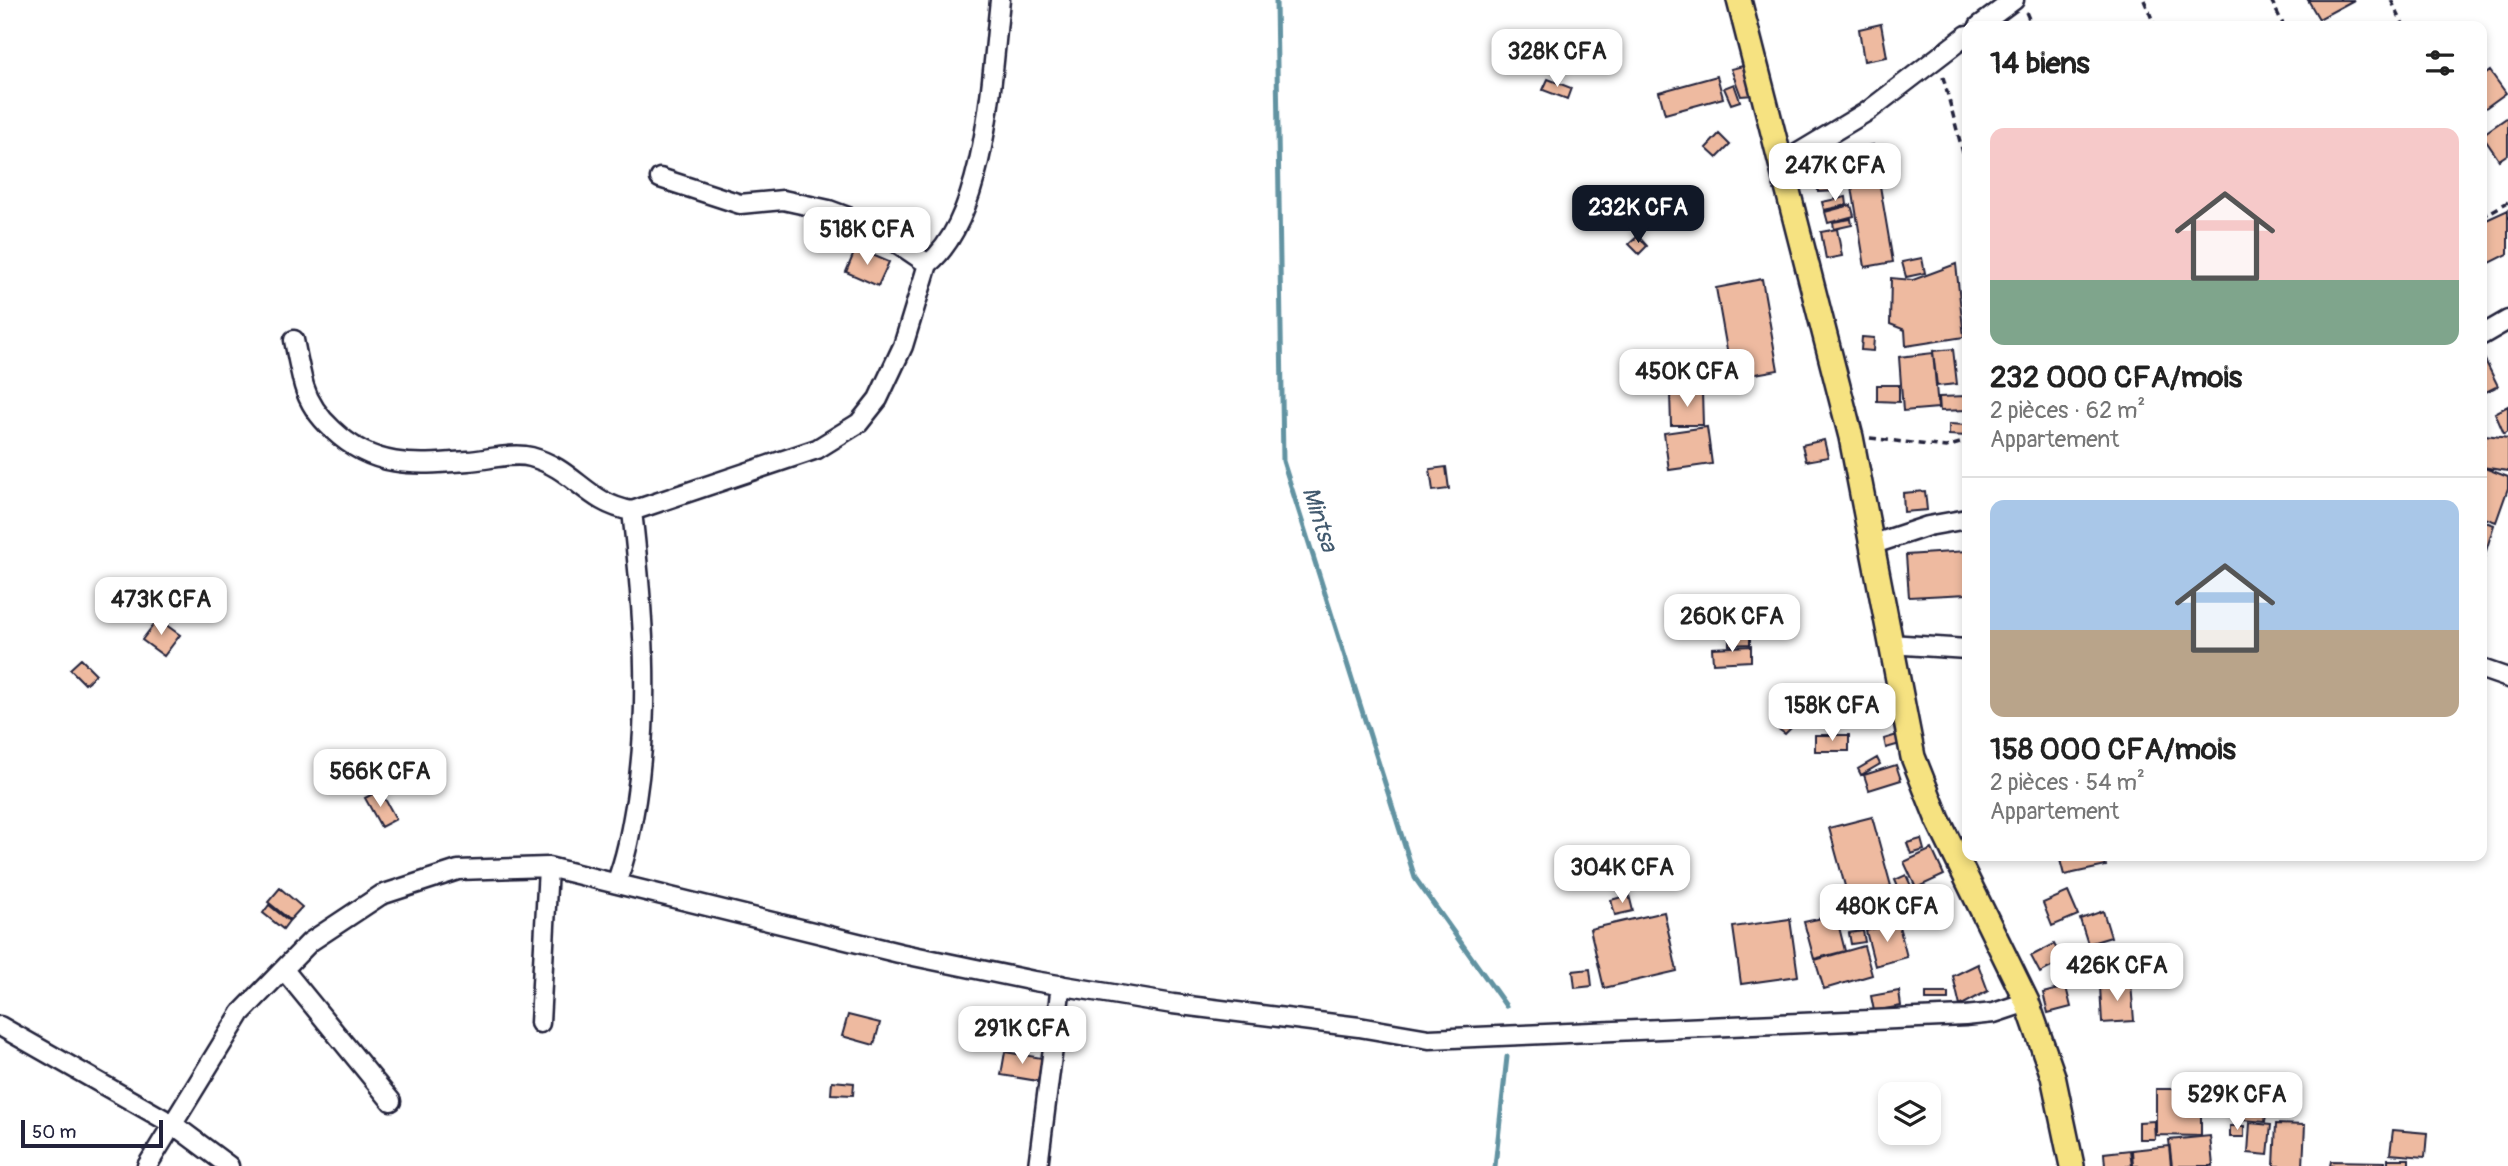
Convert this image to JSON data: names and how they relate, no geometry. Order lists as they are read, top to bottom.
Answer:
{
  "water": ["Mintsa"],
  "scale_bar": "50 m",
  "page": {
    "heading": "14 biens",
    "price": [
      "328K CFA",
      "247K CFA",
      "232K CFA",
      "518K CFA",
      "450K CFA",
      "473K CFA",
      "260K CFA",
      "158K CFA",
      "566K CFA",
      "304K CFA",
      "480K CFA",
      "426K CFA",
      "291K CFA",
      "529K CFA"
    ],
    "list": [
      {
        "name": "232 000 CFA/mois",
        "note": "2 pièces · 62 m² · Appartement"
      },
      {
        "name": "158 000 CFA/mois",
        "note": "2 pièces · 54 m² · Appartement"
      }
    ],
    "scale": "50 m"
  }
}
